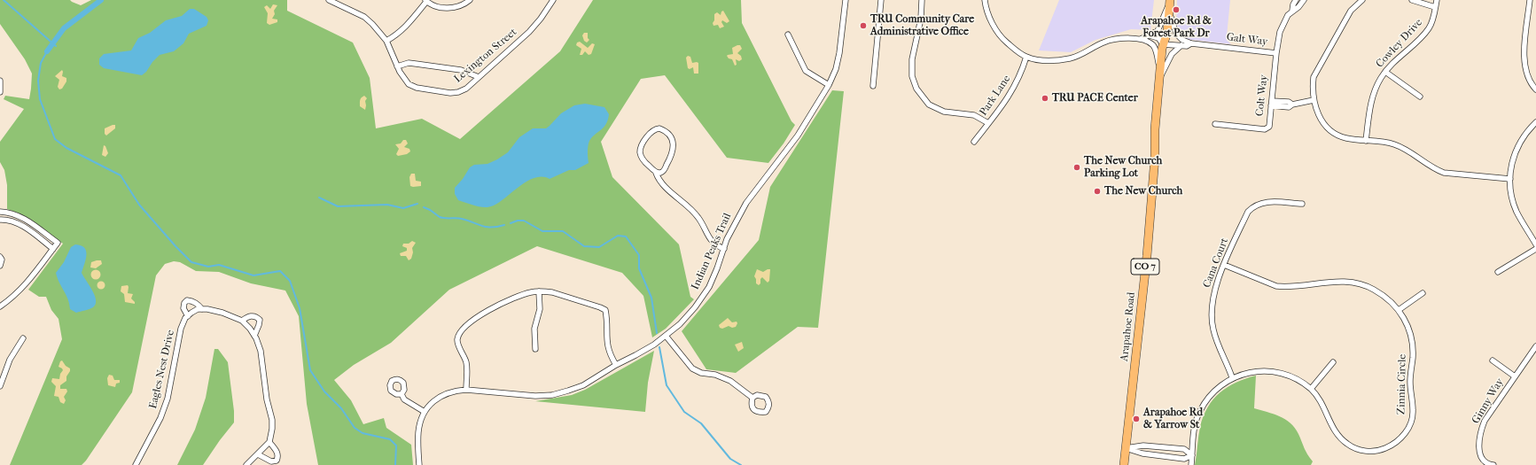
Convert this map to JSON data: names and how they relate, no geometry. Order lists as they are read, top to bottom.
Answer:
{
  "streets": {
    "main road": ["CO 7", "Arapahoe Road"],
    "street": [
      "Galt Way",
      "Cowley Drive",
      "Lexington Street",
      "Park Lane",
      "Colt Way",
      "Indian Peaks Trail",
      "Cana Court",
      "Eagles Nest Drive",
      "Zinnia Circle",
      "Ginny Way"
    ]
  },
  "crossings": [
    ["Galt Way", "Colt Way"],
    ["Galt Way", "Arapahoe Road"],
    ["Cana Court", "Zinnia Circle"]
  ],
  "places": [
    "Arapahoe Rd & Forest Park Dr",
    "TRU Community Care Administrative Office",
    "TRU PACE Center",
    "The New Church Parking Lot",
    "The New Church",
    "Arapahoe Rd & Yarrow St"
  ]
}
